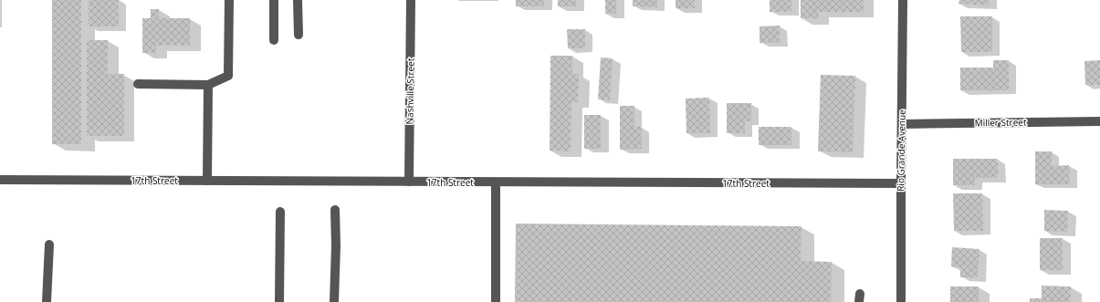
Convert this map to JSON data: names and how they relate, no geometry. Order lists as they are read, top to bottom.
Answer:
{
  "streets": {
    "street": [
      "Nashville Street",
      "Miller Street",
      "Rio Grande Avenue",
      "17th Street"
    ]
  },
  "crossings": [
    ["Nashville Street", "17th Street"],
    ["Miller Street", "Rio Grande Avenue"],
    ["Rio Grande Avenue", "17th Street"]
  ]
}
